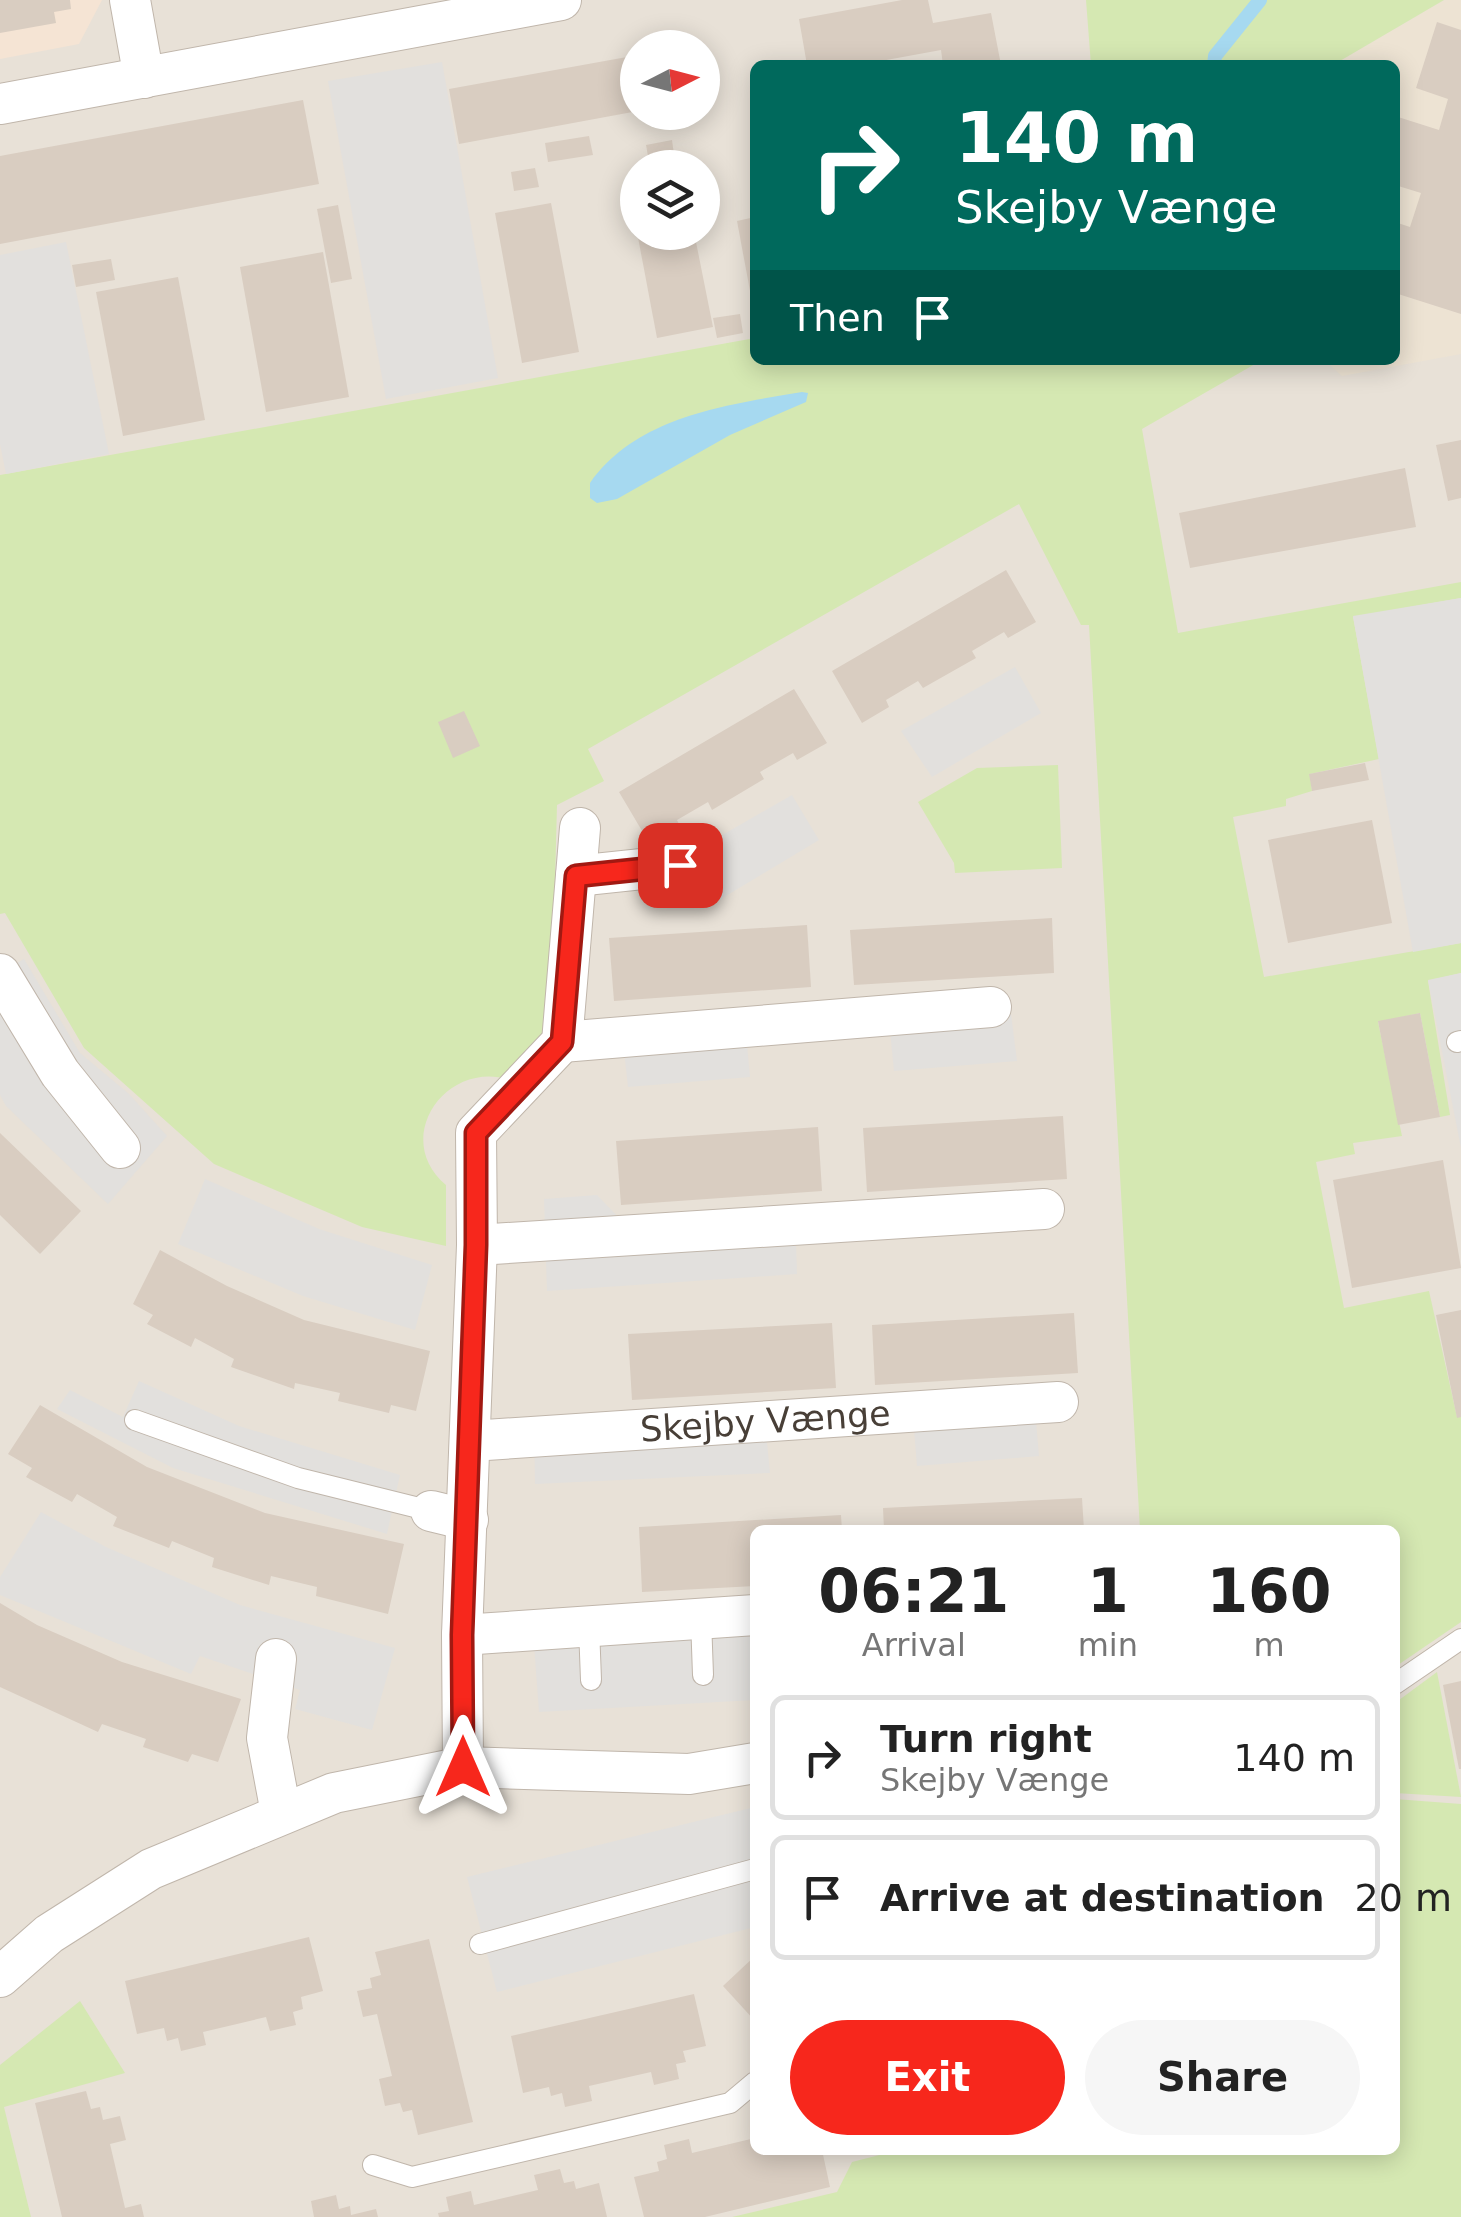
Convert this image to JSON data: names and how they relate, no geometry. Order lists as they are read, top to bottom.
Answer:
{
  "streets": {
    "street": ["Skejby Vænge"]
  },
  "north": "right",
  "page": {
    "turn": ["140 m", "Skejby Vænge"],
    "then": "Then",
    "eta": [
      "06:21",
      "Arrival",
      "1",
      "min",
      "160",
      "m"
    ],
    "list": [
      {
        "name": "Turn right",
        "note": "Skejby Vænge",
        "value": "140 m"
      },
      {
        "name": "Arrive at destination",
        "value": "20 m"
      }
    ],
    "buttons": ["Exit", "Share"]
  }
}
